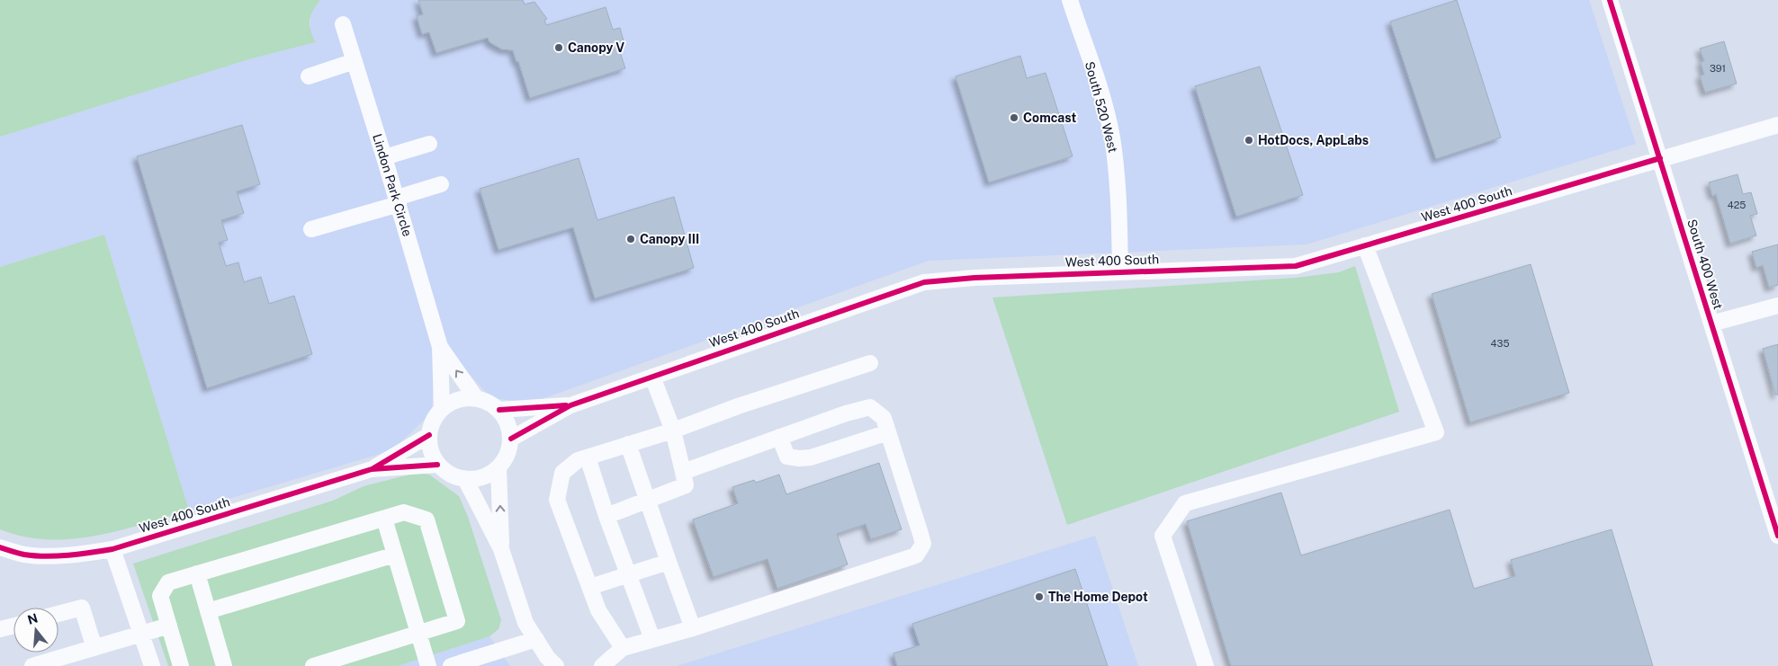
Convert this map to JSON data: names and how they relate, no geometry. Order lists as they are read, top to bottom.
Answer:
{
  "streets": {
    "street": [
      "South 520 West",
      "Lindon Park Circle",
      "West 400 South",
      "South 400 West"
    ]
  },
  "crossings": [
    ["South 520 West", "West 400 South"],
    ["West 400 South", "South 400 West"]
  ],
  "places": [
    "Canopy V",
    "Comcast",
    "HotDocs, AppLabs",
    "Canopy III",
    "The Home Depot"
  ],
  "house_numbers": ["391", "425", "435"],
  "north": "top"
}
